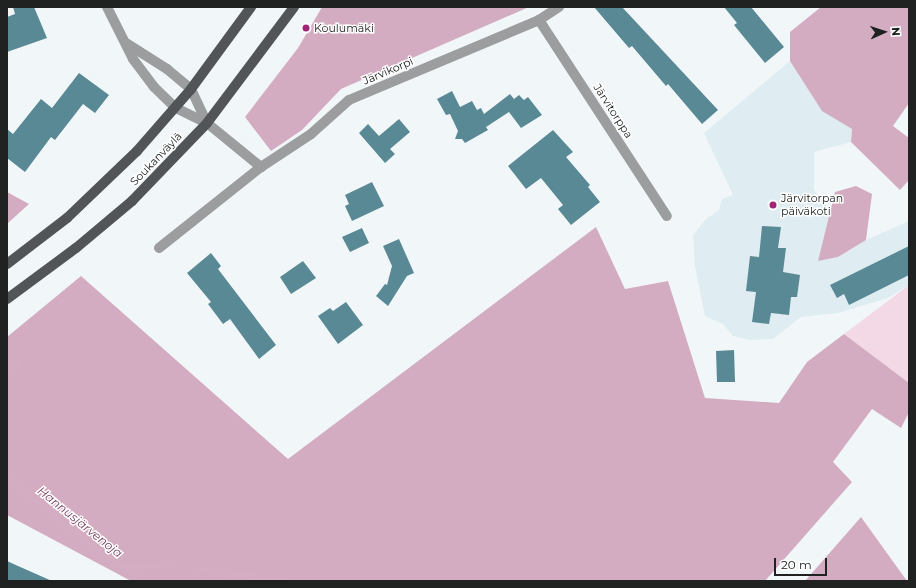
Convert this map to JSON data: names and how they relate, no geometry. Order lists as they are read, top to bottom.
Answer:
{
  "streets": {
    "main road": ["Soukanväylä"],
    "street": ["Järvikorpi", "Järvitorppa"]
  },
  "crossings": [
    ["Järvikorpi", "Järvitorppa"]
  ],
  "water": ["Hannusjärvenoja"],
  "places": ["Koulumäki", "Järvitorpan päiväkoti"],
  "scale_bar": "20 m",
  "north": "right"
}
